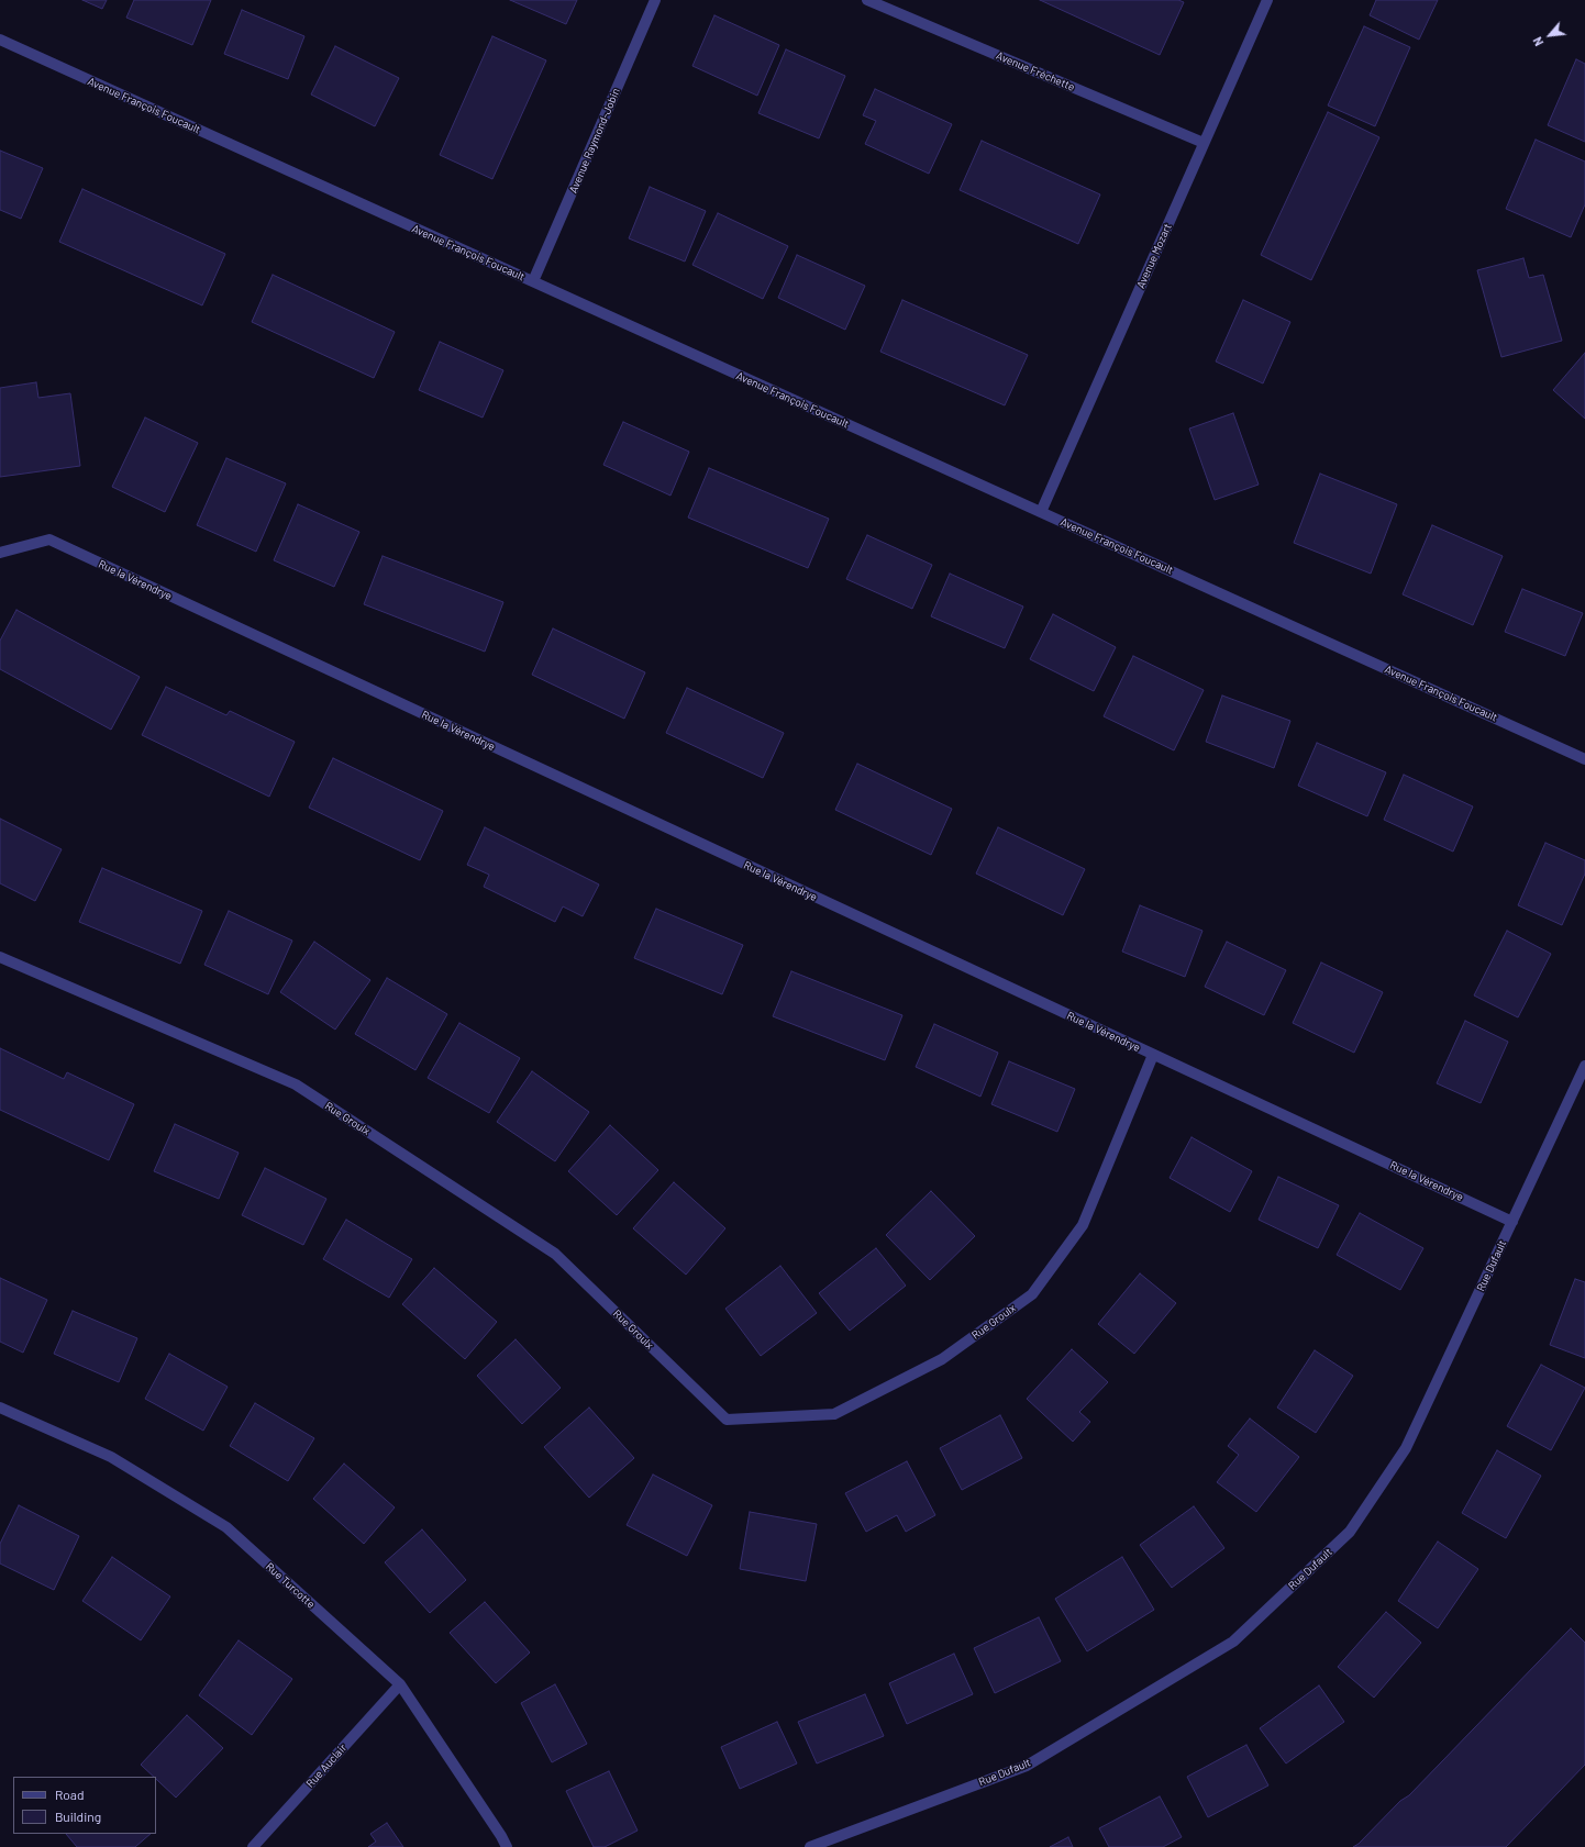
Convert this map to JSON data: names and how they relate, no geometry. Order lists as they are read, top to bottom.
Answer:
{
  "streets": {
    "street": [
      "Avenue Fréchette",
      "Avenue François Foucault",
      "Avenue Raymond-Jobin",
      "Avenue Mozart",
      "Rue la Vérendrye",
      "Rue Groulx",
      "Rue Dufault",
      "Rue Turcotte",
      "Rue Auclair"
    ]
  },
  "crossings": [
    ["Avenue Fréchette", "Avenue Mozart"],
    ["Avenue François Foucault", "Avenue Raymond-Jobin"],
    ["Avenue François Foucault", "Avenue Mozart"],
    ["Rue la Vérendrye", "Rue Groulx"],
    ["Rue la Vérendrye", "Rue Dufault"],
    ["Rue Turcotte", "Rue Auclair"]
  ],
  "legend": ["Road", "Building"],
  "north": "bottom left"
}
